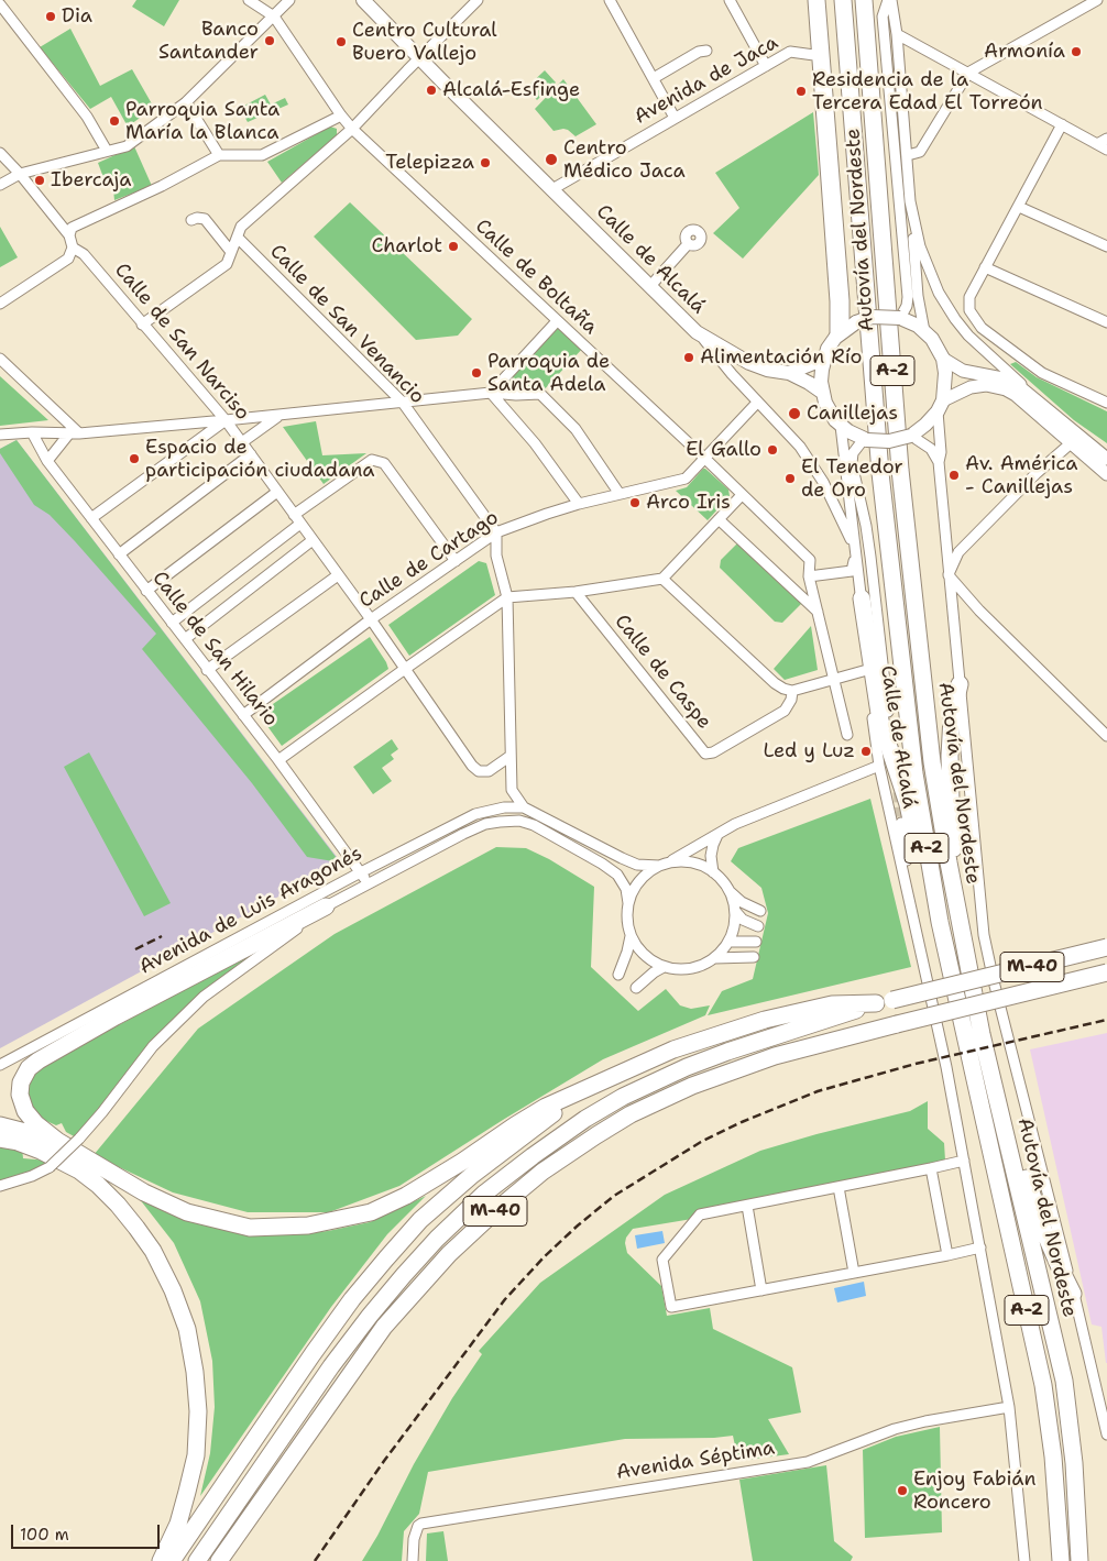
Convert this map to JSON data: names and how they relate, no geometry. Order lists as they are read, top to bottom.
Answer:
{
  "streets": {
    "highway": ["Autovía del Nordeste", "A-2", "M-40"],
    "main road": ["Calle de Alcalá"],
    "street": [
      "Avenida de Jaca",
      "Calle de Boltaña",
      "Calle de San Venancio",
      "Calle de San Narciso",
      "Calle de Cartago",
      "Calle de San Hilario",
      "Calle de Caspe",
      "Avenida de Luis Aragonés",
      "Avenida Séptima"
    ]
  },
  "crossings": [
    ["Avenida de Jaca", "Calle de Alcalá"],
    ["Calle de Alcalá", "Calle de Cartago"],
    ["Calle de Alcalá", "Avenida Séptima"],
    ["Calle de Boltaña", "Calle de Cartago"],
    ["Calle de San Venancio", "Calle de Cartago"],
    ["Calle de San Narciso", "Calle de Cartago"],
    ["Calle de Cartago", "Calle de San Hilario"],
    ["Calle de San Hilario", "Avenida de Luis Aragonés"]
  ],
  "places": [
    "Dia",
    "Banco Santander",
    "Centro Cultural Buero Vallejo",
    "Armonía",
    "Alcalá-Esfinge",
    "Residencia de la Tercera Edad El Torreón",
    "Parroquia Santa María la Blanca",
    "Centro Médico Jaca",
    "Telepizza",
    "Ibercaja",
    "Charlot",
    "Alimentación Río",
    "Parroquia de Santa Adela",
    "Canillejas",
    "El Gallo",
    "Espacio de participación ciudadana",
    "Av. América - Canillejas",
    "El Tenedor de Oro",
    "Arco Iris",
    "Led y Luz",
    "Enjoy Fabián Roncero"
  ],
  "scale_bar": "100 m"
}
